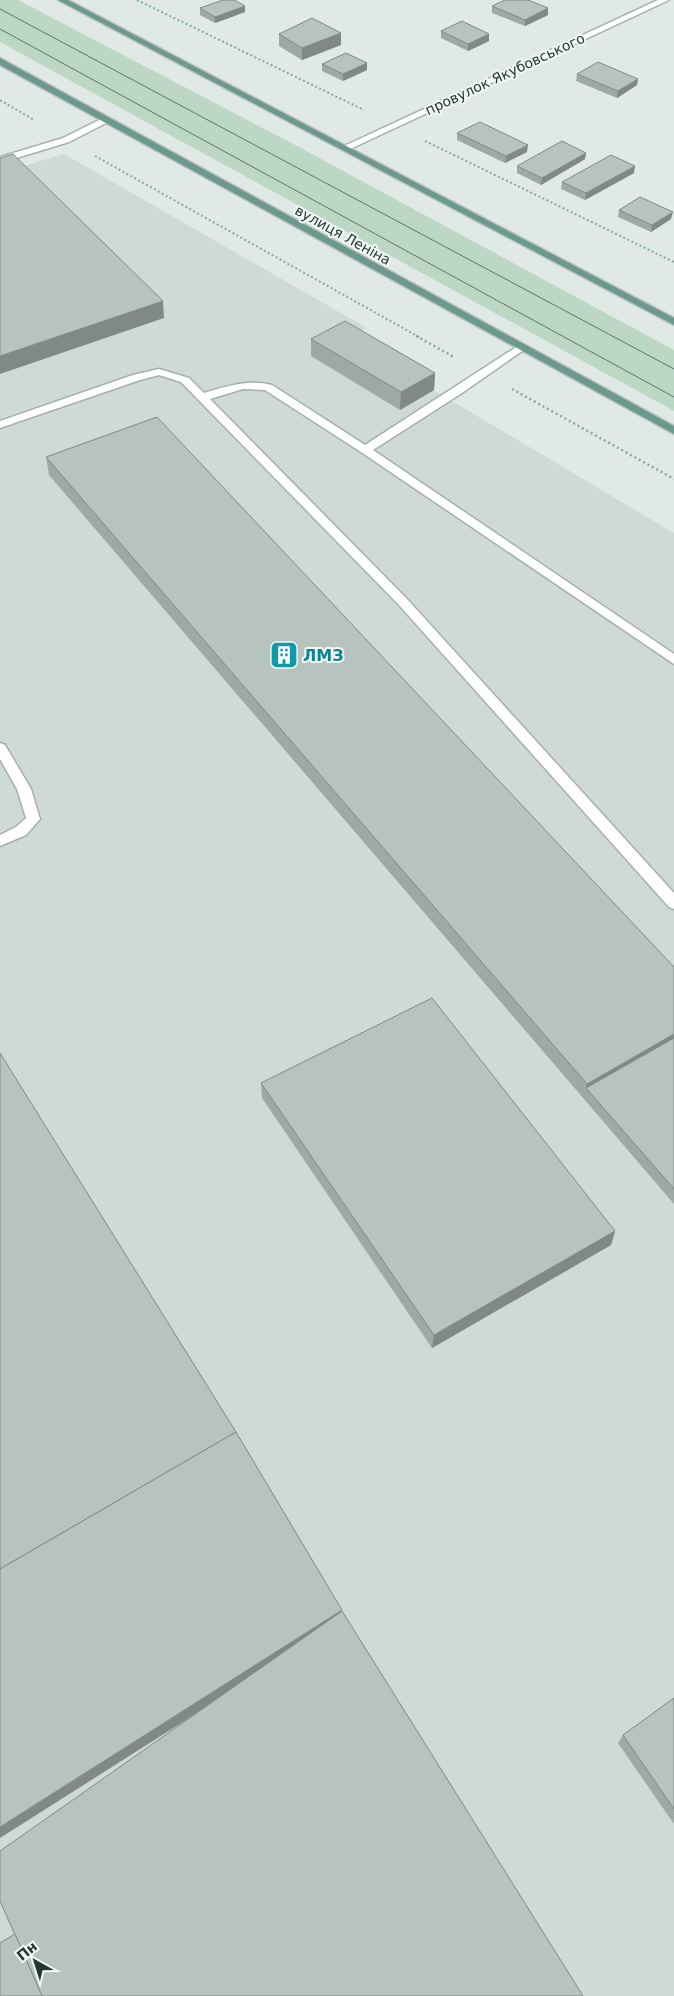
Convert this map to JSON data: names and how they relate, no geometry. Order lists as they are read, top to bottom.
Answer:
{
  "streets": {
    "main road": ["вулиця Леніна"],
    "street": ["провулок Якубовського"]
  },
  "places": {
    "building": ["ЛМЗ"]
  },
  "north": "top left"
}
